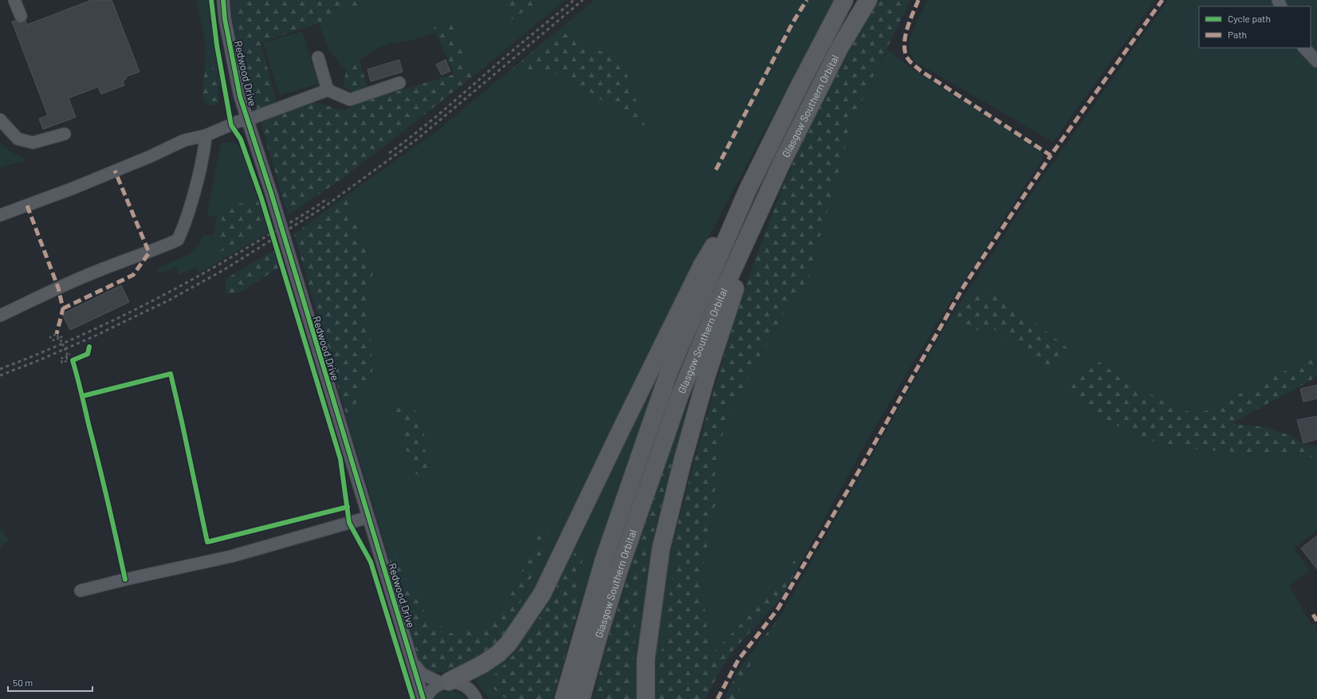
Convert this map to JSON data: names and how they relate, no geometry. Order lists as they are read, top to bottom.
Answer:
{
  "streets": {
    "highway": ["Glasgow Southern Orbital"],
    "street": ["Redwood Drive"]
  },
  "legend": ["Cycle path", "Path"],
  "scale_bar": "50 m"
}
